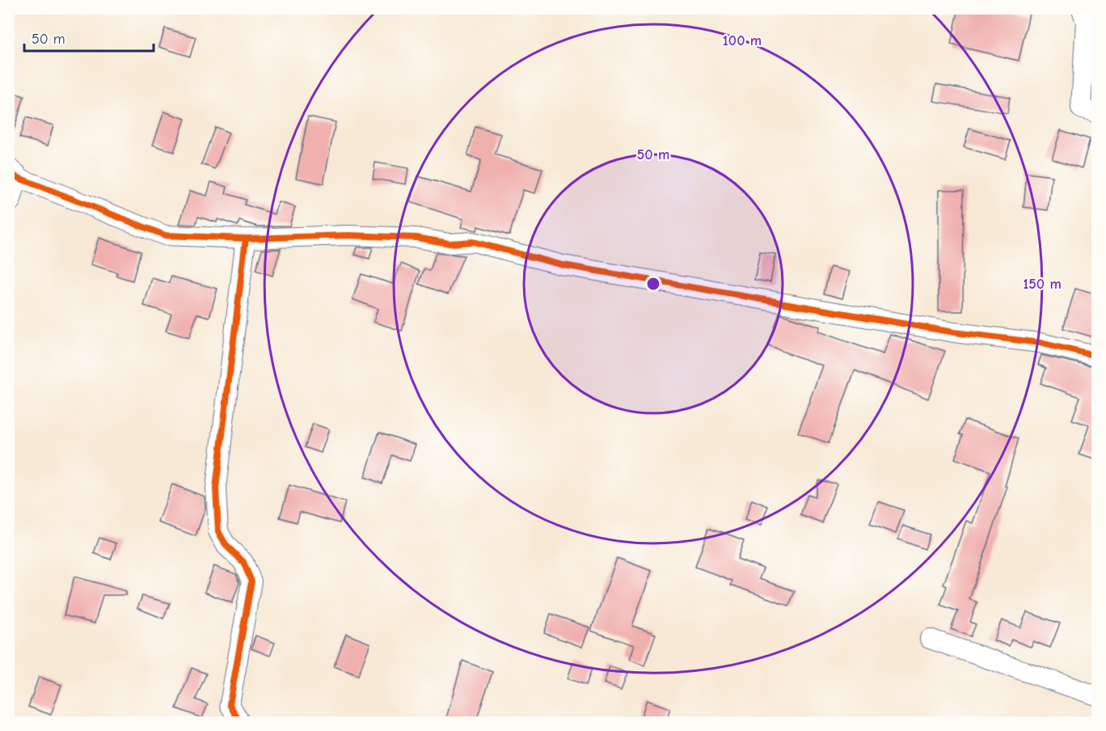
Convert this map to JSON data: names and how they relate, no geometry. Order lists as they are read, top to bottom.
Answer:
{
  "scale_bar": "50 m",
  "rings": ["100 m", "50 m", "150 m"]
}
